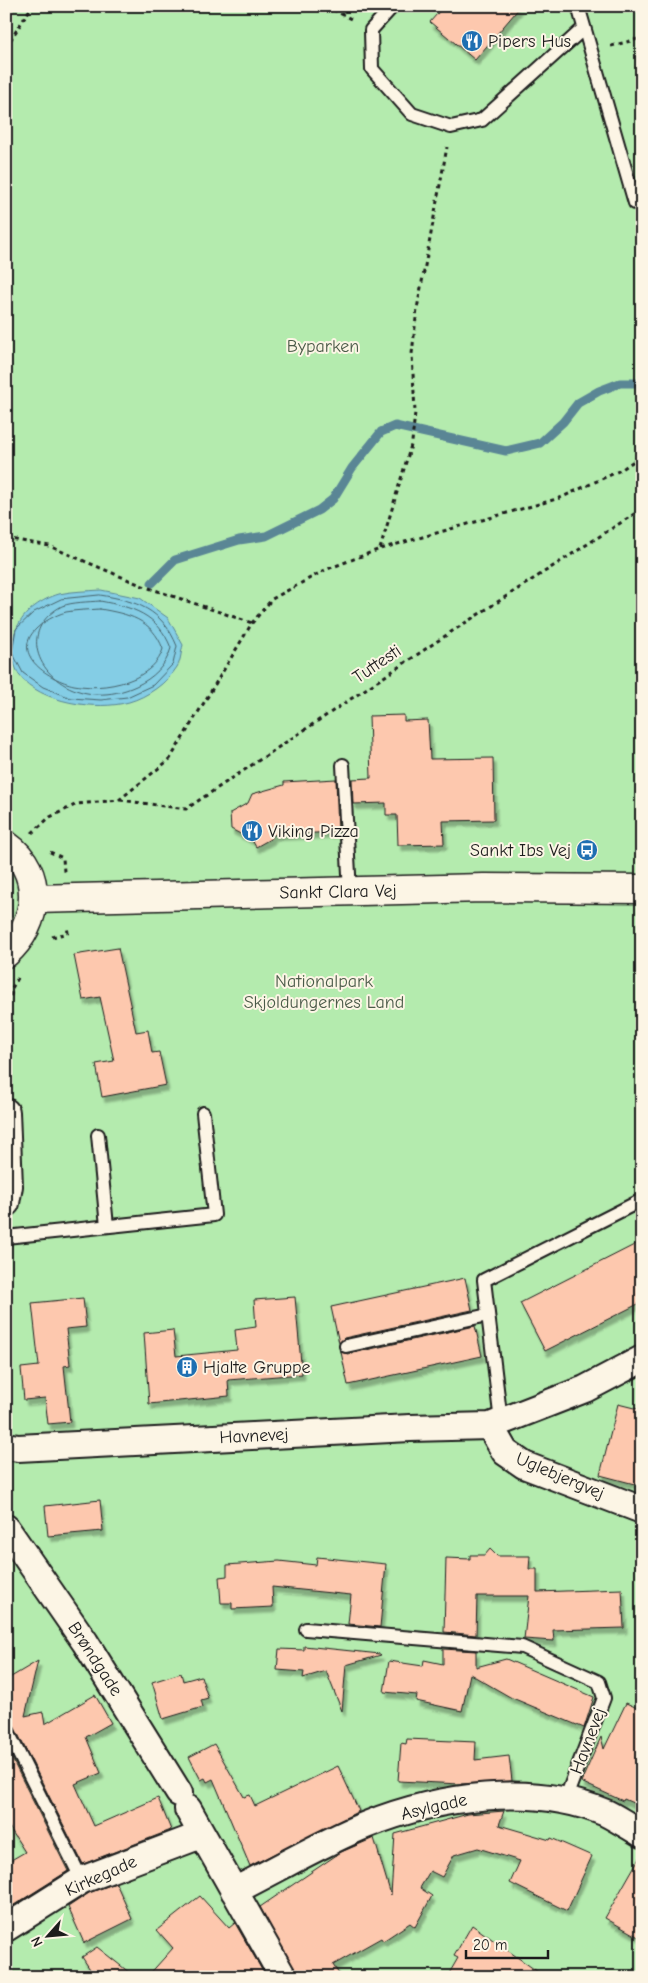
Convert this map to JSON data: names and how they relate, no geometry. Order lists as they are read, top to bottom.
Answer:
{
  "streets": {
    "main road": ["Sankt Clara Vej"],
    "street": [
      "Havnevej",
      "Uglebjergvej",
      "Brøndgade",
      "Asylgade",
      "Kirkegade"
    ],
    "path": ["Tuttesti"]
  },
  "crossings": [
    ["Havnevej", "Uglebjergvej"],
    ["Havnevej", "Asylgade"],
    ["Brøndgade", "Asylgade"],
    ["Brøndgade", "Kirkegade"]
  ],
  "parks": ["Byparken", "Nationalpark Skjoldungernes Land"],
  "places": {
    "restaurant": ["Pipers Hus", "Viking Pizza"],
    "bus stop": ["Sankt Ibs Vej"],
    "building": ["Hjalte Gruppe"]
  },
  "scale_bar": "20 m",
  "north": "bottom left"
}
